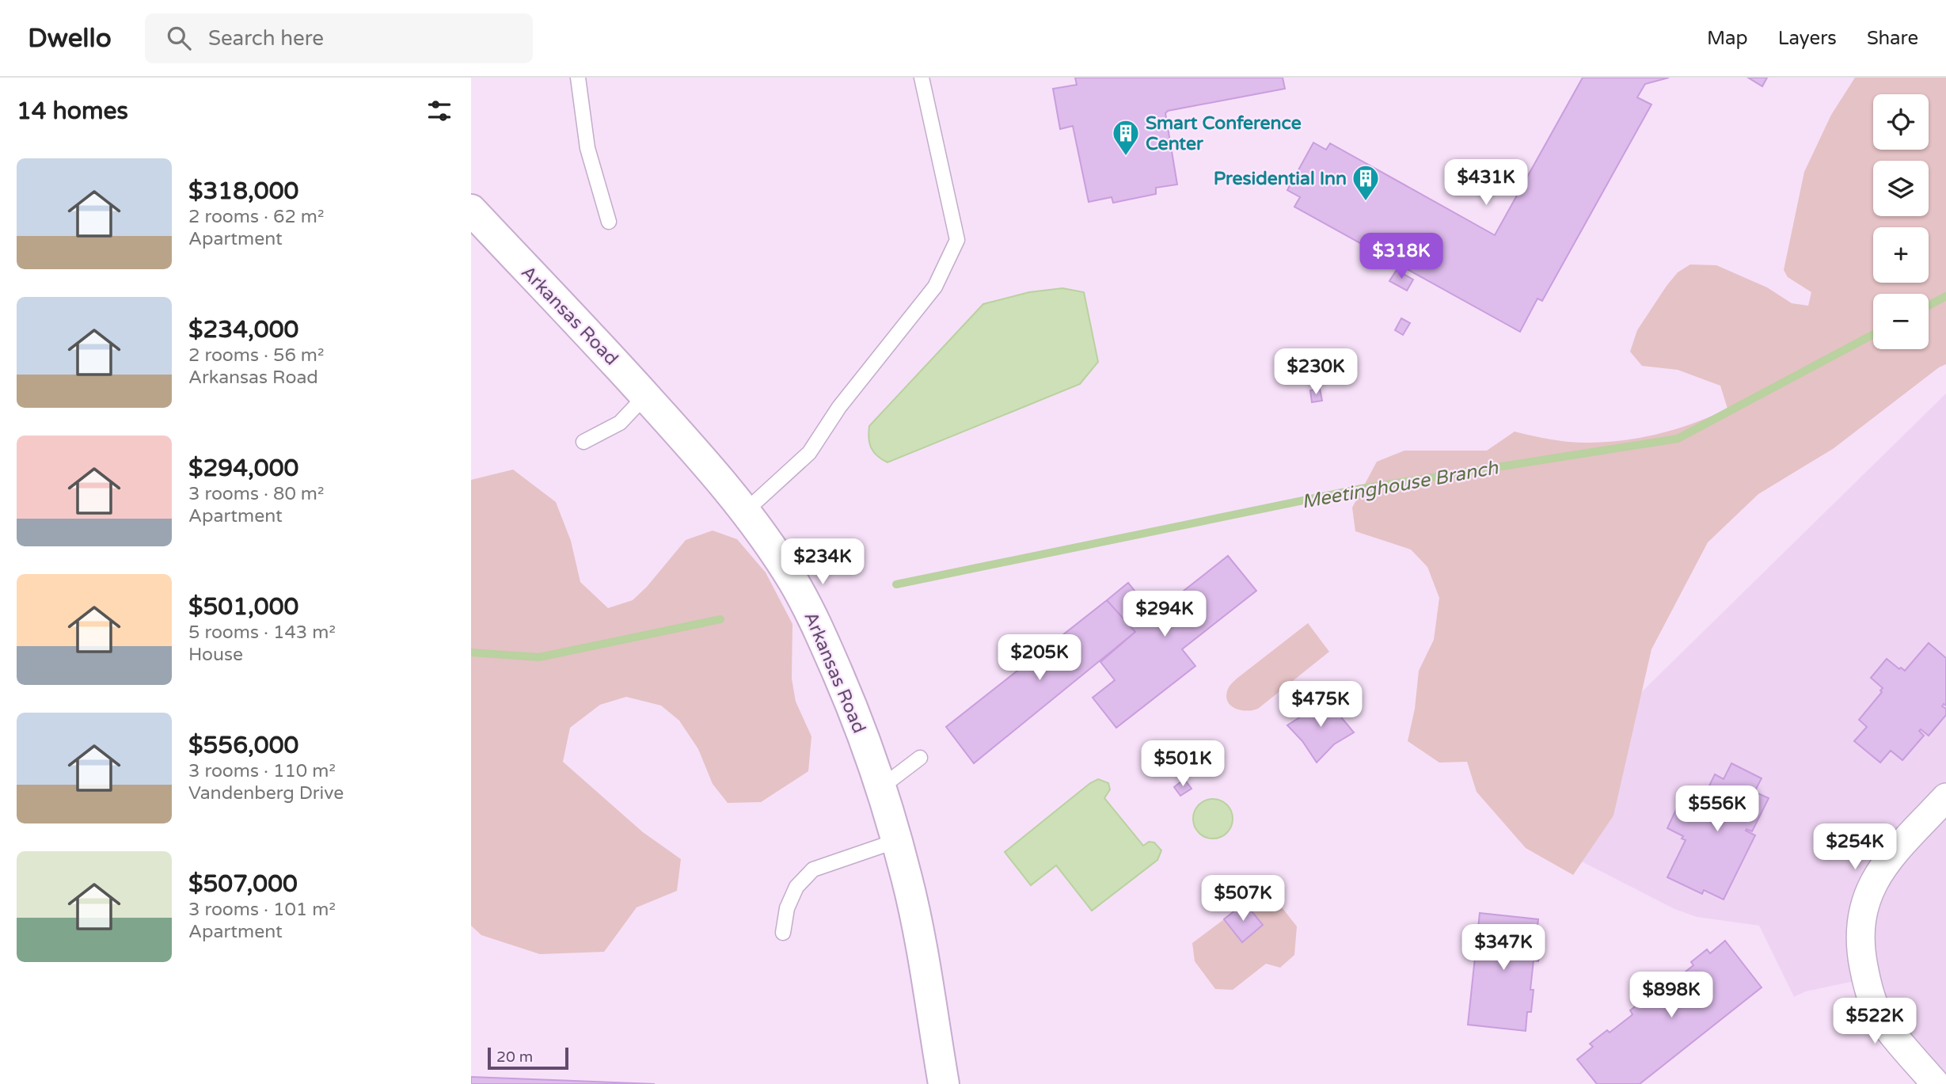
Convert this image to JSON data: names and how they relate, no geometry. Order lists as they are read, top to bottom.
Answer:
{
  "streets": {
    "street": ["Arkansas Road"]
  },
  "water": ["Meetinghouse Branch"],
  "places": {
    "building": ["Smart Conference Center", "Presidential Inn"]
  },
  "scale_bar": "20 m",
  "page": {
    "header": "Dwello",
    "search": "Search here",
    "nav": ["Map", "Layers", "Share"],
    "heading": "14 homes",
    "map_buttons": ["+", "−"],
    "list": [
      {
        "name": "$318,000",
        "note": "2 rooms · 62 m² · Apartment"
      },
      {
        "name": "$234,000",
        "note": "2 rooms · 56 m² · Arkansas Road"
      },
      {
        "name": "$294,000",
        "note": "3 rooms · 80 m² · Apartment"
      },
      {
        "name": "$501,000",
        "note": "5 rooms · 143 m² · House"
      },
      {
        "name": "$556,000",
        "note": "3 rooms · 110 m² · Vandenberg Drive"
      },
      {
        "name": "$507,000",
        "note": "3 rooms · 101 m² · Apartment"
      }
    ],
    "price": [
      "$431K",
      "$318K",
      "$230K",
      "$234K",
      "$294K",
      "$205K",
      "$475K",
      "$501K",
      "$556K",
      "$254K",
      "$507K",
      "$347K",
      "$898K",
      "$522K"
    ],
    "scale": "20 m"
  }
}
